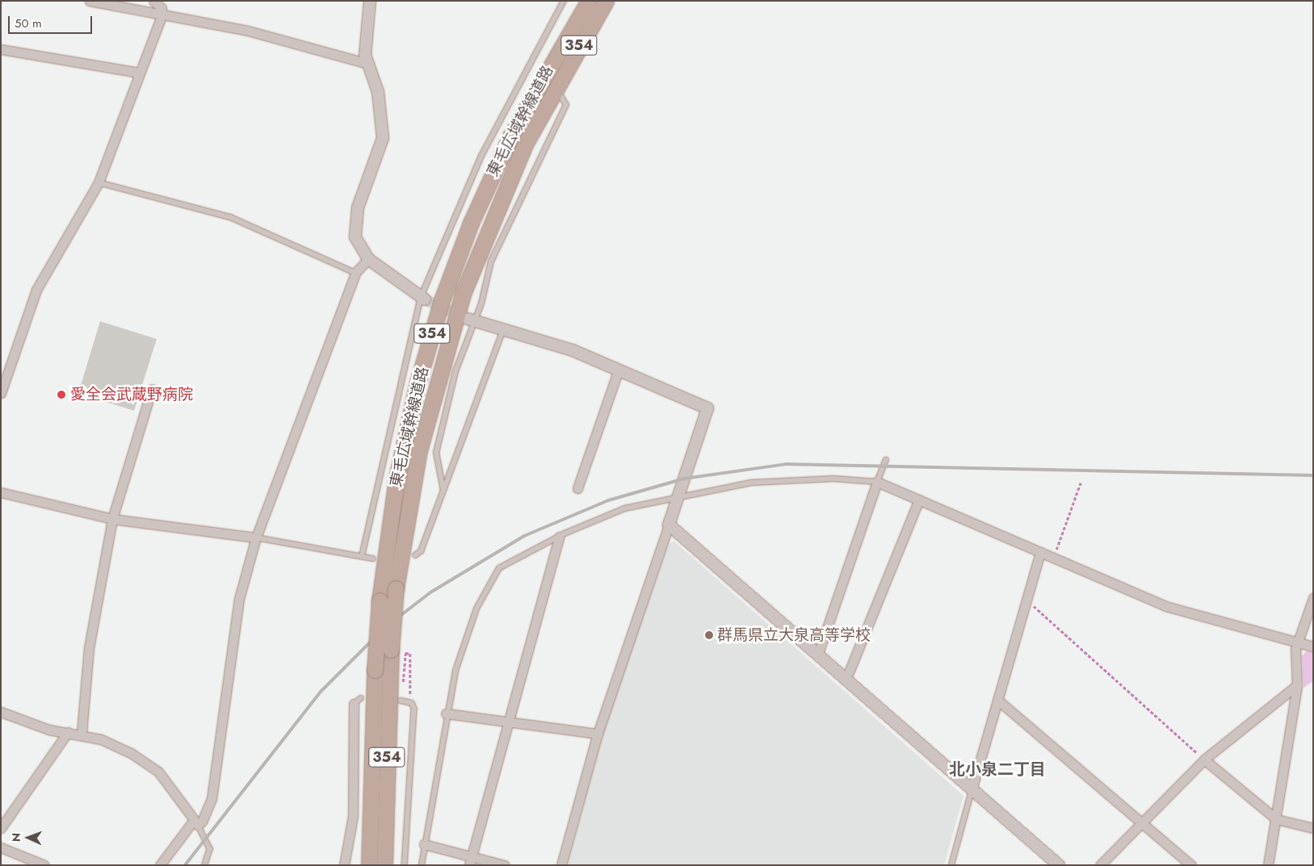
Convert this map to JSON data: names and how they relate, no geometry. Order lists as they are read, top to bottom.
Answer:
{
  "streets": {
    "highway": ["354", "東毛広域幹線道路"]
  },
  "districts": ["北小泉二丁目"],
  "places": ["愛全会武蔵野病院", "群馬県立大泉高等学校"],
  "scale_bar": "50 m",
  "north": "left"
}
